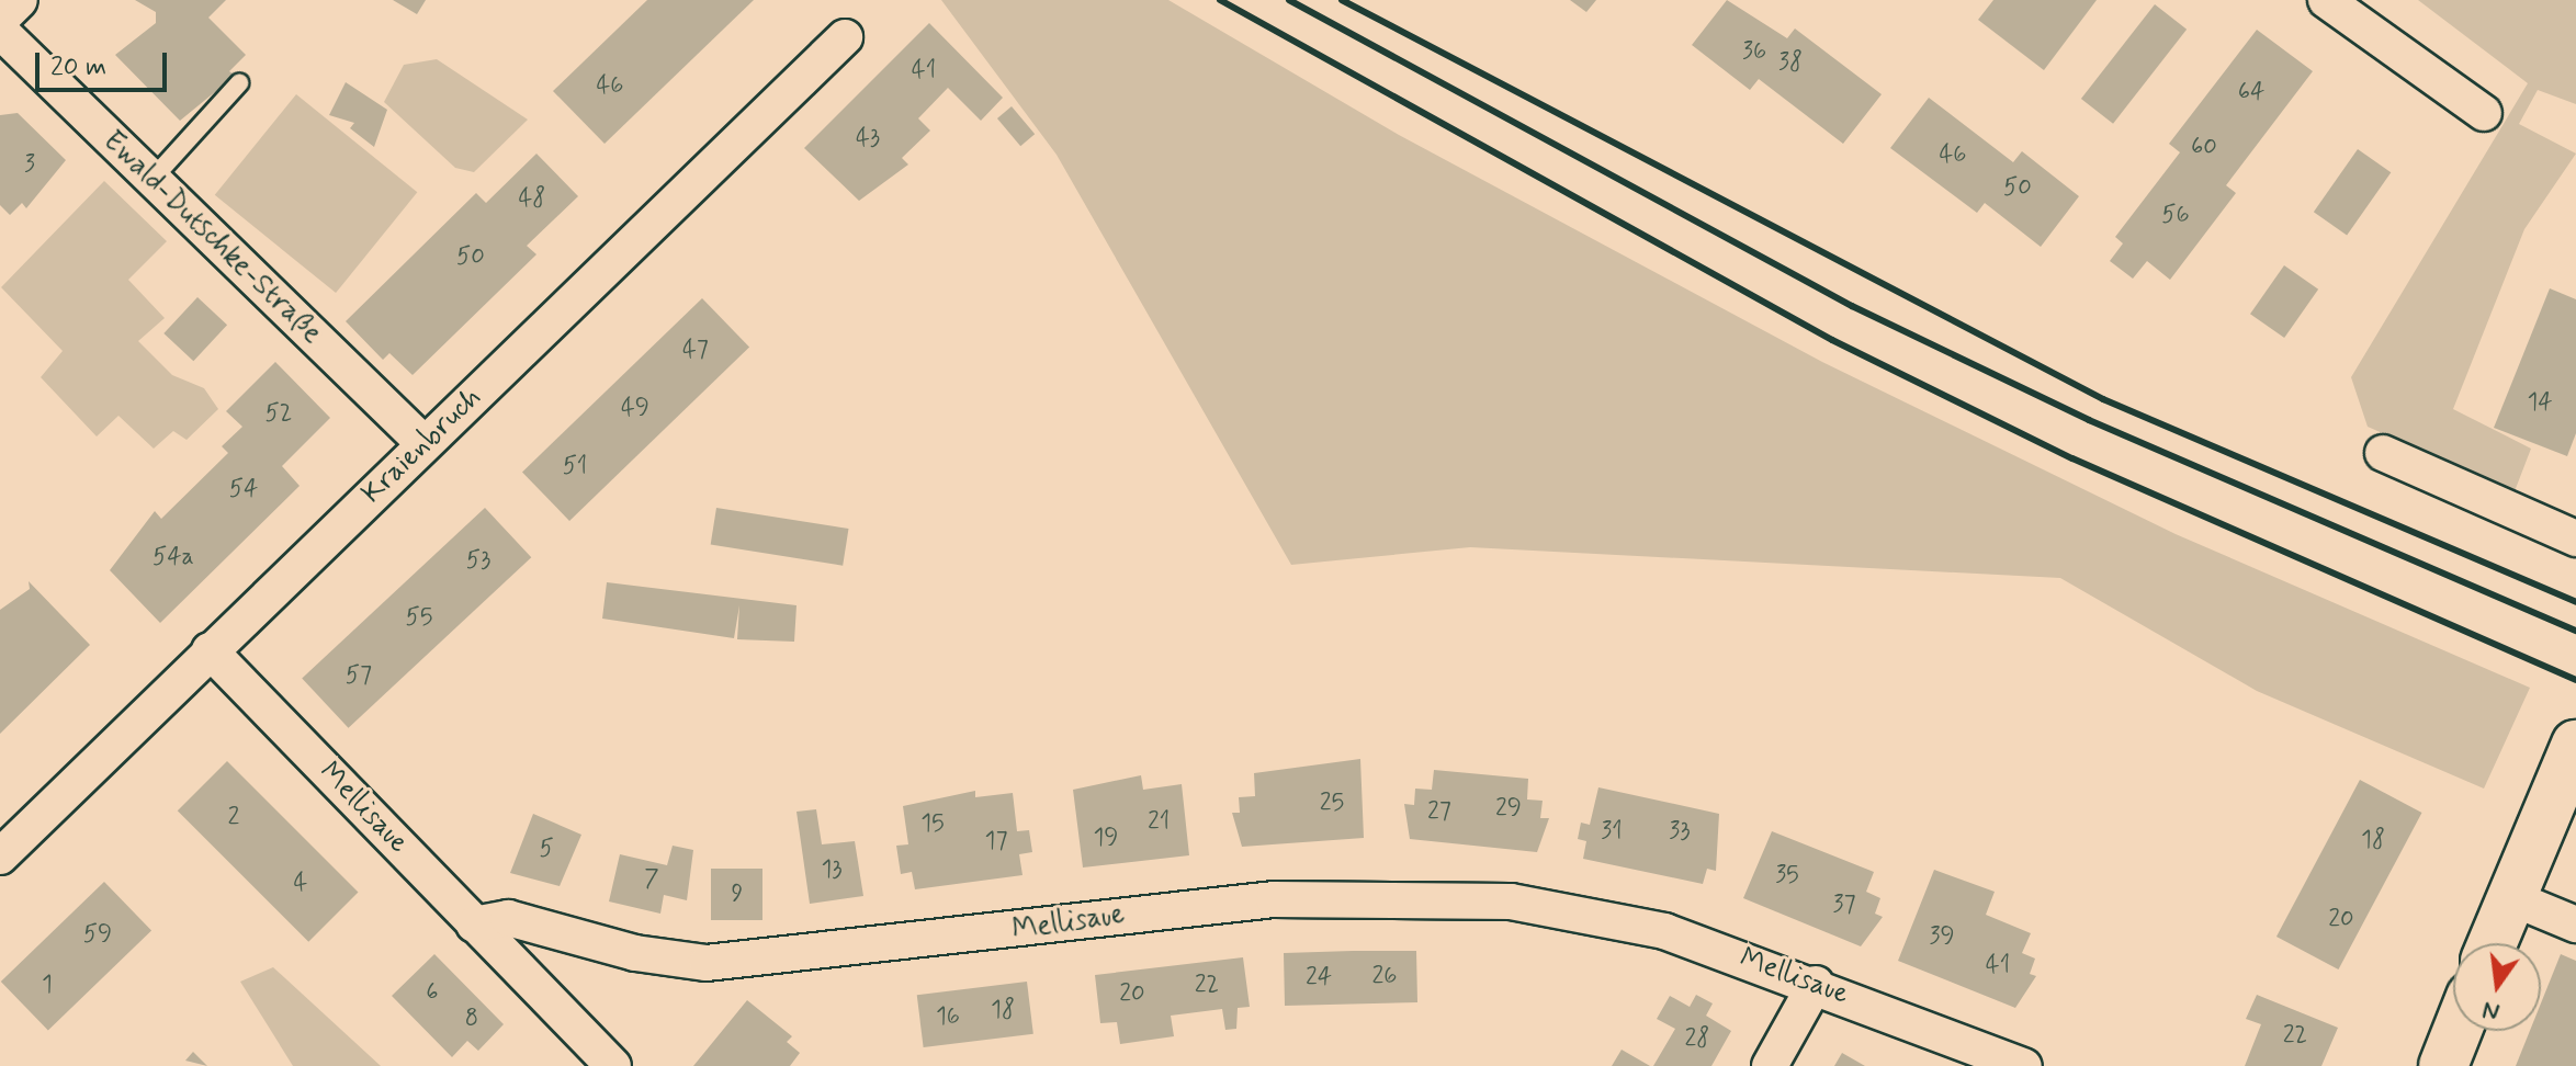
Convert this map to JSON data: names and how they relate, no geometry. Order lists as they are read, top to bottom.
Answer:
{
  "streets": {
    "street": ["Ewald-Dutschke-Straße", "Kraienbruch", "Mellisaue"]
  },
  "crossings": [
    ["Ewald-Dutschke-Straße", "Kraienbruch"],
    ["Kraienbruch", "Mellisaue"]
  ],
  "house_numbers": [
    "36",
    "38",
    "41",
    "46",
    "64",
    "43",
    "60",
    "46",
    "3",
    "50",
    "48",
    "56",
    "50",
    "47",
    "14",
    "49",
    "52",
    "51",
    "54",
    "54a",
    "53",
    "55",
    "57",
    "25",
    "29",
    "27",
    "2",
    "21",
    "15",
    "31",
    "33",
    "19",
    "18",
    "17",
    "5",
    "13",
    "35",
    "7",
    "4",
    "9",
    "37",
    "20",
    "59",
    "39",
    "41",
    "26",
    "24",
    "1",
    "22",
    "6",
    "20",
    "18",
    "16",
    "8",
    "22",
    "28"
  ],
  "scale_bar": "20 m",
  "north": "bottom"
}
